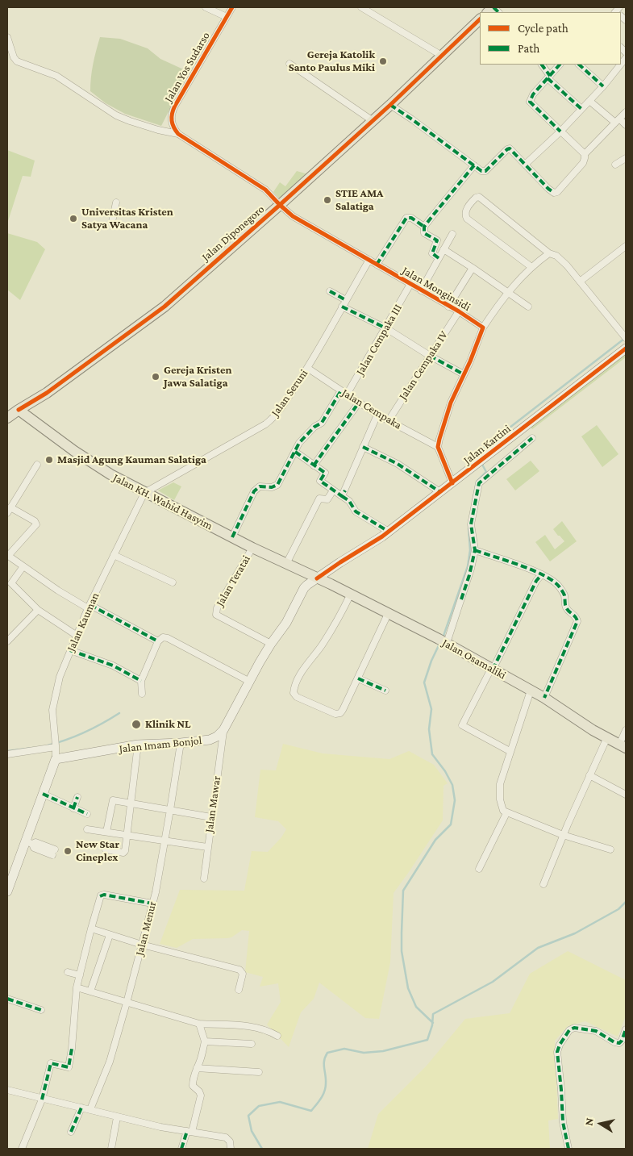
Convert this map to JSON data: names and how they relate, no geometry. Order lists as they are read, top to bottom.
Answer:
{
  "streets": {
    "main road": [
      "Jalan Diponegoro",
      "Jalan Kartini",
      "Jalan KH. Wahid Hasyim",
      "Jalan Osamaliki",
      "Jalan Imam Bonjol"
    ],
    "street": [
      "Jalan Yos Sudarso",
      "Jalan Monginsidi",
      "Jalan Cempaka III",
      "Jalan Cempaka IV",
      "Jalan Seruni",
      "Jalan Cempaka",
      "Jalan Teratai",
      "Jalan Kauman",
      "Jalan Mawar",
      "Jalan Menur"
    ]
  },
  "crossings": [
    ["Jalan Diponegoro", "Jalan Monginsidi"],
    ["Jalan Diponegoro", "Jalan KH. Wahid Hasyim"],
    ["Jalan Monginsidi", "Jalan Cempaka III"],
    ["Jalan Monginsidi", "Jalan Cempaka IV"],
    ["Jalan Monginsidi", "Jalan Seruni"],
    ["Jalan Cempaka III", "Jalan Cempaka"],
    ["Jalan Cempaka IV", "Jalan Cempaka"],
    ["Jalan Seruni", "Jalan Cempaka"],
    ["Jalan Seruni", "Jalan KH. Wahid Hasyim"],
    ["Jalan Seruni", "Jalan Kauman"],
    ["Jalan Kartini", "Jalan KH. Wahid Hasyim"],
    ["Jalan Kartini", "Jalan Osamaliki"],
    ["Jalan KH. Wahid Hasyim", "Jalan Teratai"],
    ["Jalan KH. Wahid Hasyim", "Jalan Kauman"],
    ["Jalan KH. Wahid Hasyim", "Jalan Osamaliki"],
    ["Jalan Kauman", "Jalan Imam Bonjol"],
    ["Jalan Imam Bonjol", "Jalan Mawar"],
    ["Jalan Imam Bonjol", "Jalan Menur"]
  ],
  "places": [
    "Gereja Katolik Santo Paulus Miki",
    "STIE AMA Salatiga",
    "Universitas Kristen Satya Wacana",
    "Gereja Kristen Jawa Salatiga",
    "Masjid Agung Kauman Salatiga",
    "Klinik NL",
    "New Star Cineplex"
  ],
  "legend": ["Cycle path", "Path"],
  "north": "left"
}
